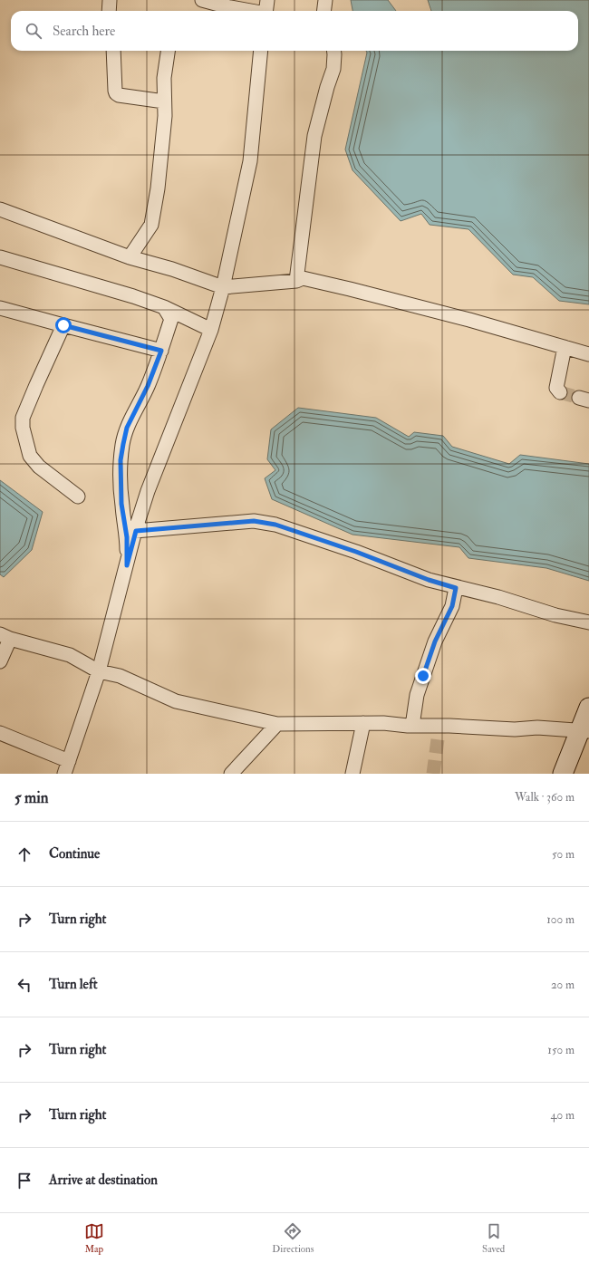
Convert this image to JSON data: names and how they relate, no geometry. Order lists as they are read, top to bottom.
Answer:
{
  "page": {
    "search": "Search here",
    "heading": ["5 min", "Walk · 360 m"],
    "list": [
      ["Continue", "50 m"],
      ["Turn right", "100 m"],
      ["Turn left", "20 m"],
      ["Turn right", "150 m"],
      ["Turn right", "40 m"],
      "Arrive at destination"
    ],
    "nav": ["Map", "Directions", "Saved"]
  }
}
